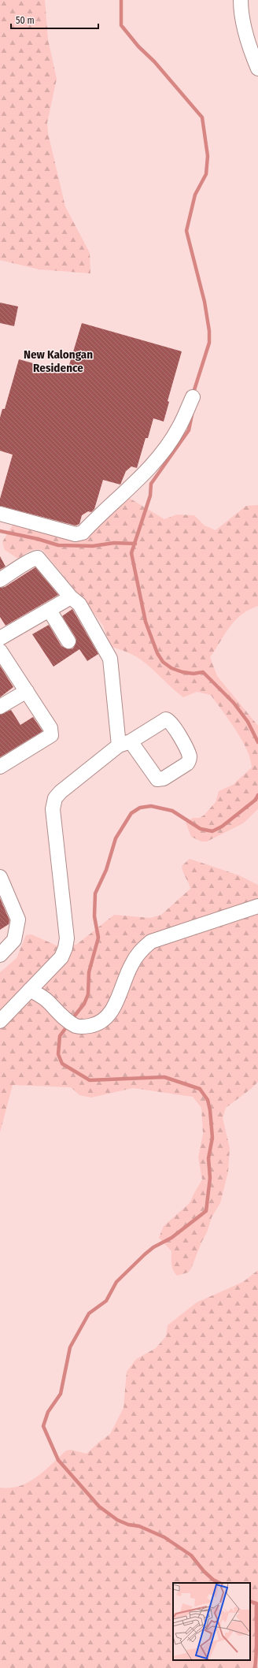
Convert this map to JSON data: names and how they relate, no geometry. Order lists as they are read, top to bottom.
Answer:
{
  "districts": ["New Kalongan Residence"],
  "scale_bar": "50 m"
}
